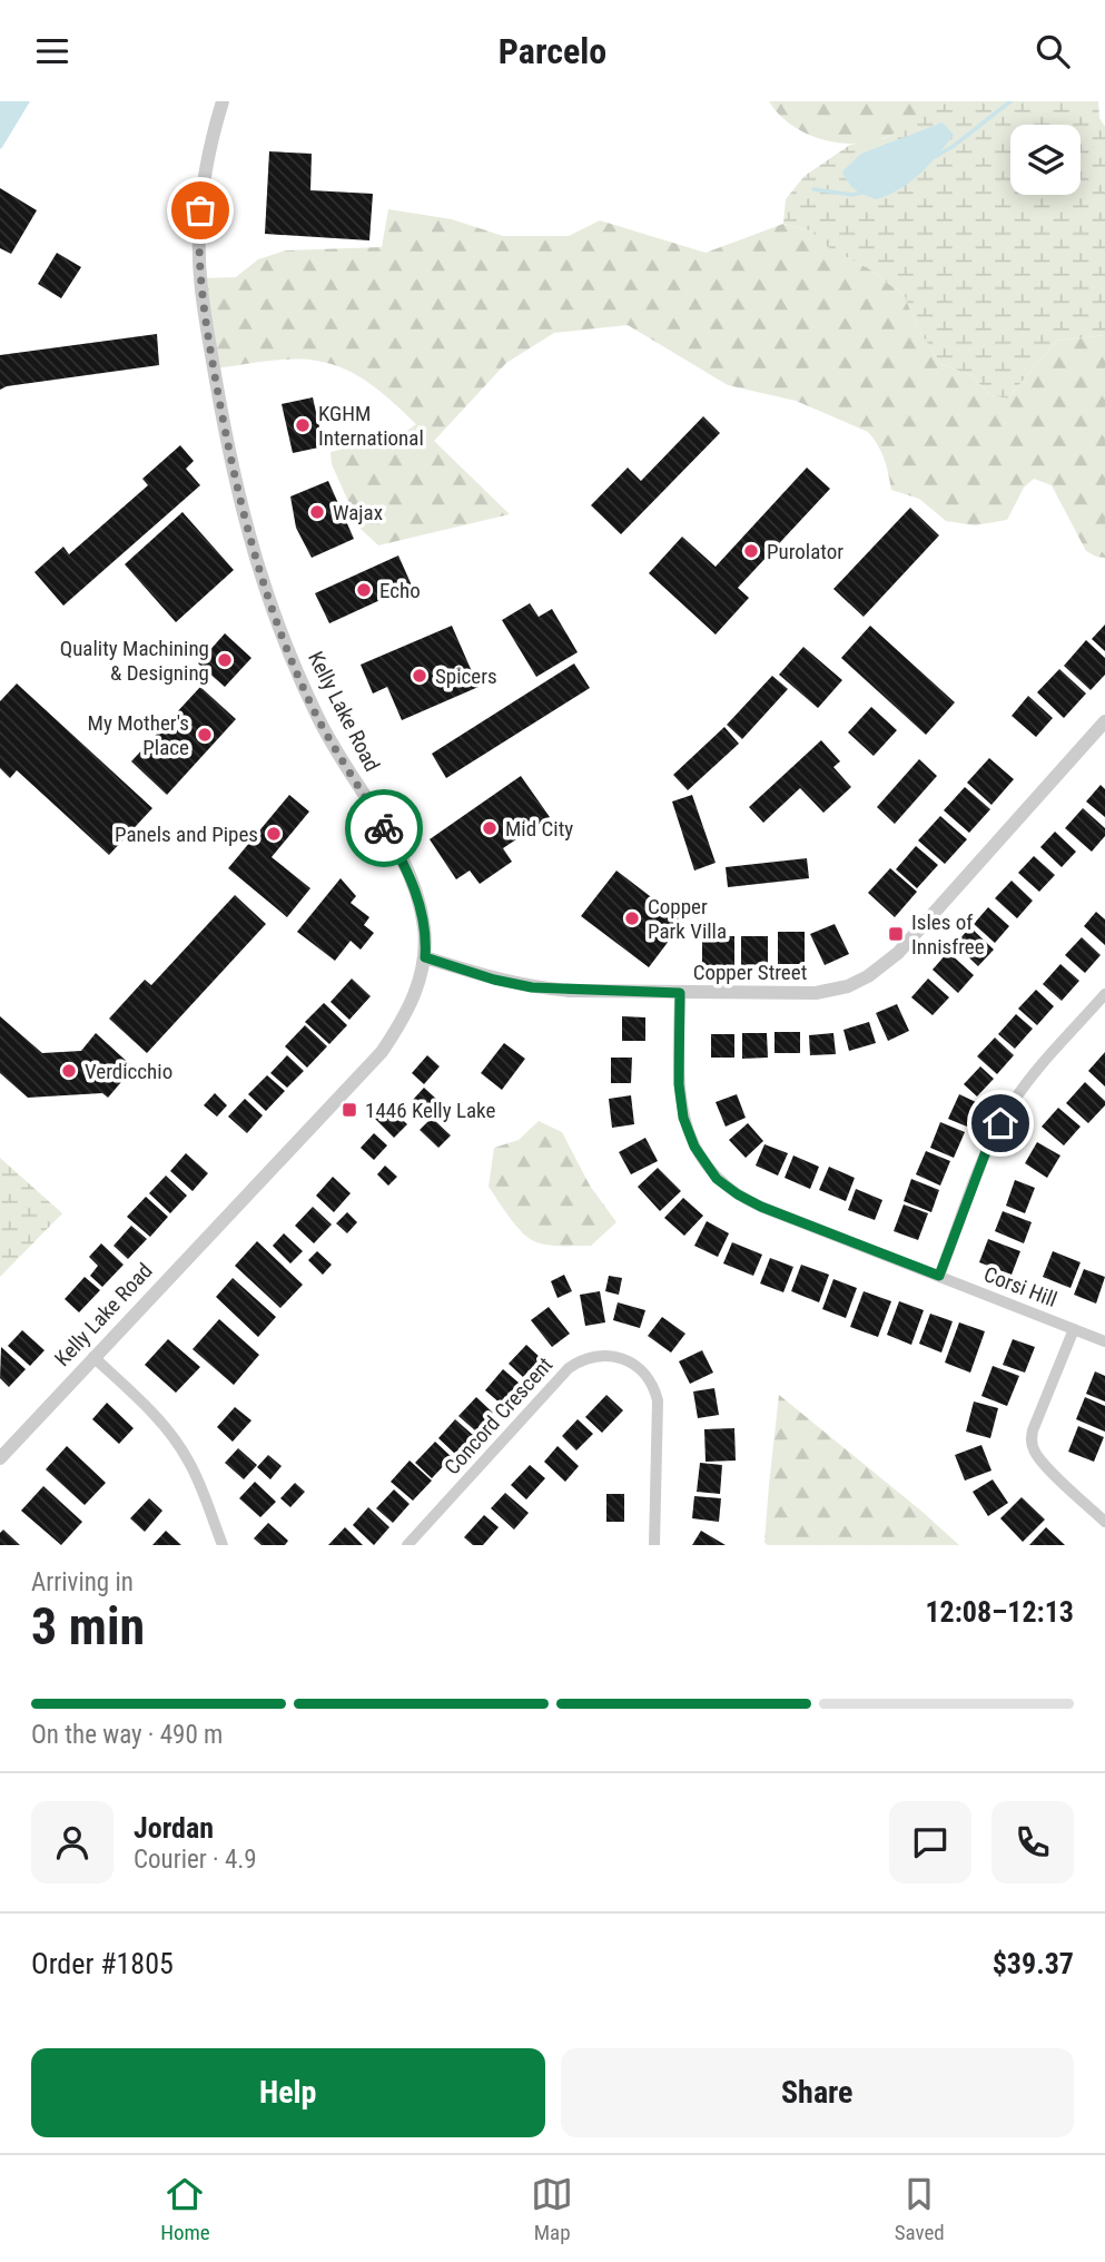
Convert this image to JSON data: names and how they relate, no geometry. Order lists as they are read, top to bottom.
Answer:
{
  "streets": {
    "street": [
      "Kelly Lake Road",
      "Copper Street",
      "Corsi Hill",
      "Concord Crescent"
    ]
  },
  "crossings": [
    ["Kelly Lake Road", "Copper Street"],
    ["Copper Street", "Corsi Hill"]
  ],
  "places": {
    "other": [
      "KGHM International",
      "Wajax",
      "Purolator",
      "Echo",
      "Quality Machining & Designing",
      "Spicers",
      "My Mother's Place",
      "Mid City",
      "Panels and Pipes",
      "Copper Park Villa",
      "Verdicchio"
    ],
    "transit": ["Isles of Innisfree", "1446 Kelly Lake"]
  },
  "page": {
    "header": "Parcelo",
    "heading": ["3 min", "Arriving in", "12:08–12:13"],
    "panel": [
      "Jordan",
      "Courier · 4.9",
      "Order #1805",
      "$39.37"
    ],
    "bar": "On the way · 490 m",
    "buttons": ["Help", "Share"],
    "tabs": ["Home", "Map", "Saved"]
  }
}
